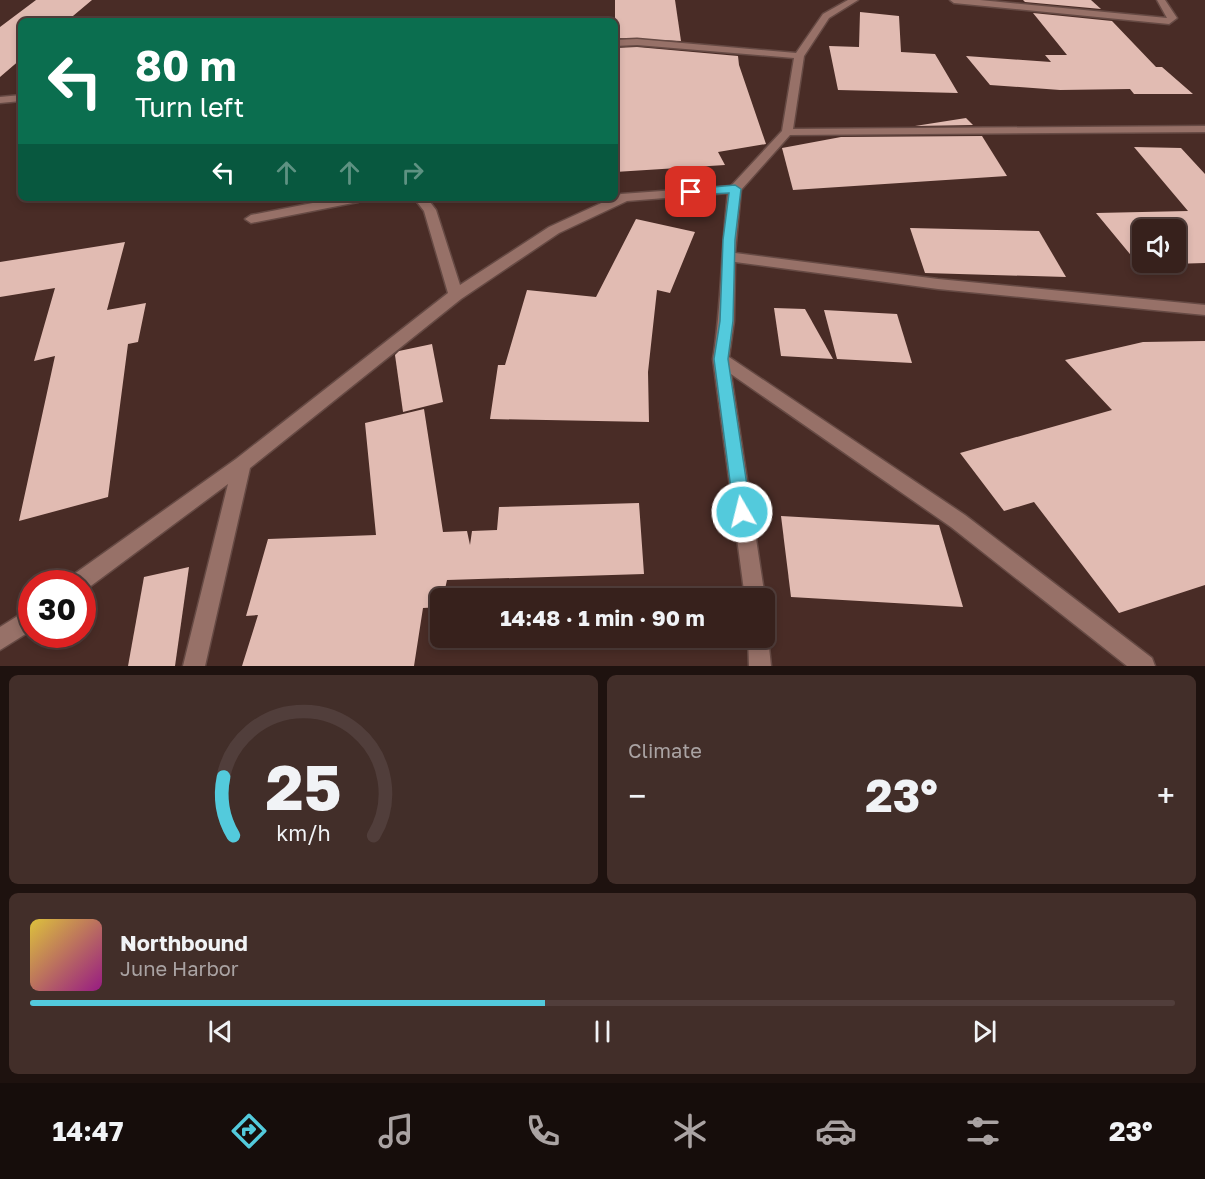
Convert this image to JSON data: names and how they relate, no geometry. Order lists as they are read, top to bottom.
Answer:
{
  "page": {
    "turn": ["80 m", "Turn left"],
    "limit": "30",
    "trip": "14:48 · 1 min · 90 m",
    "tile": "Climate",
    "heat": ["−", "23°", "+"],
    "song": ["Northbound", "June Harbor"],
    "tabs": ["14:47", "23°"],
    "gauge": ["25", "km/h"]
  }
}
